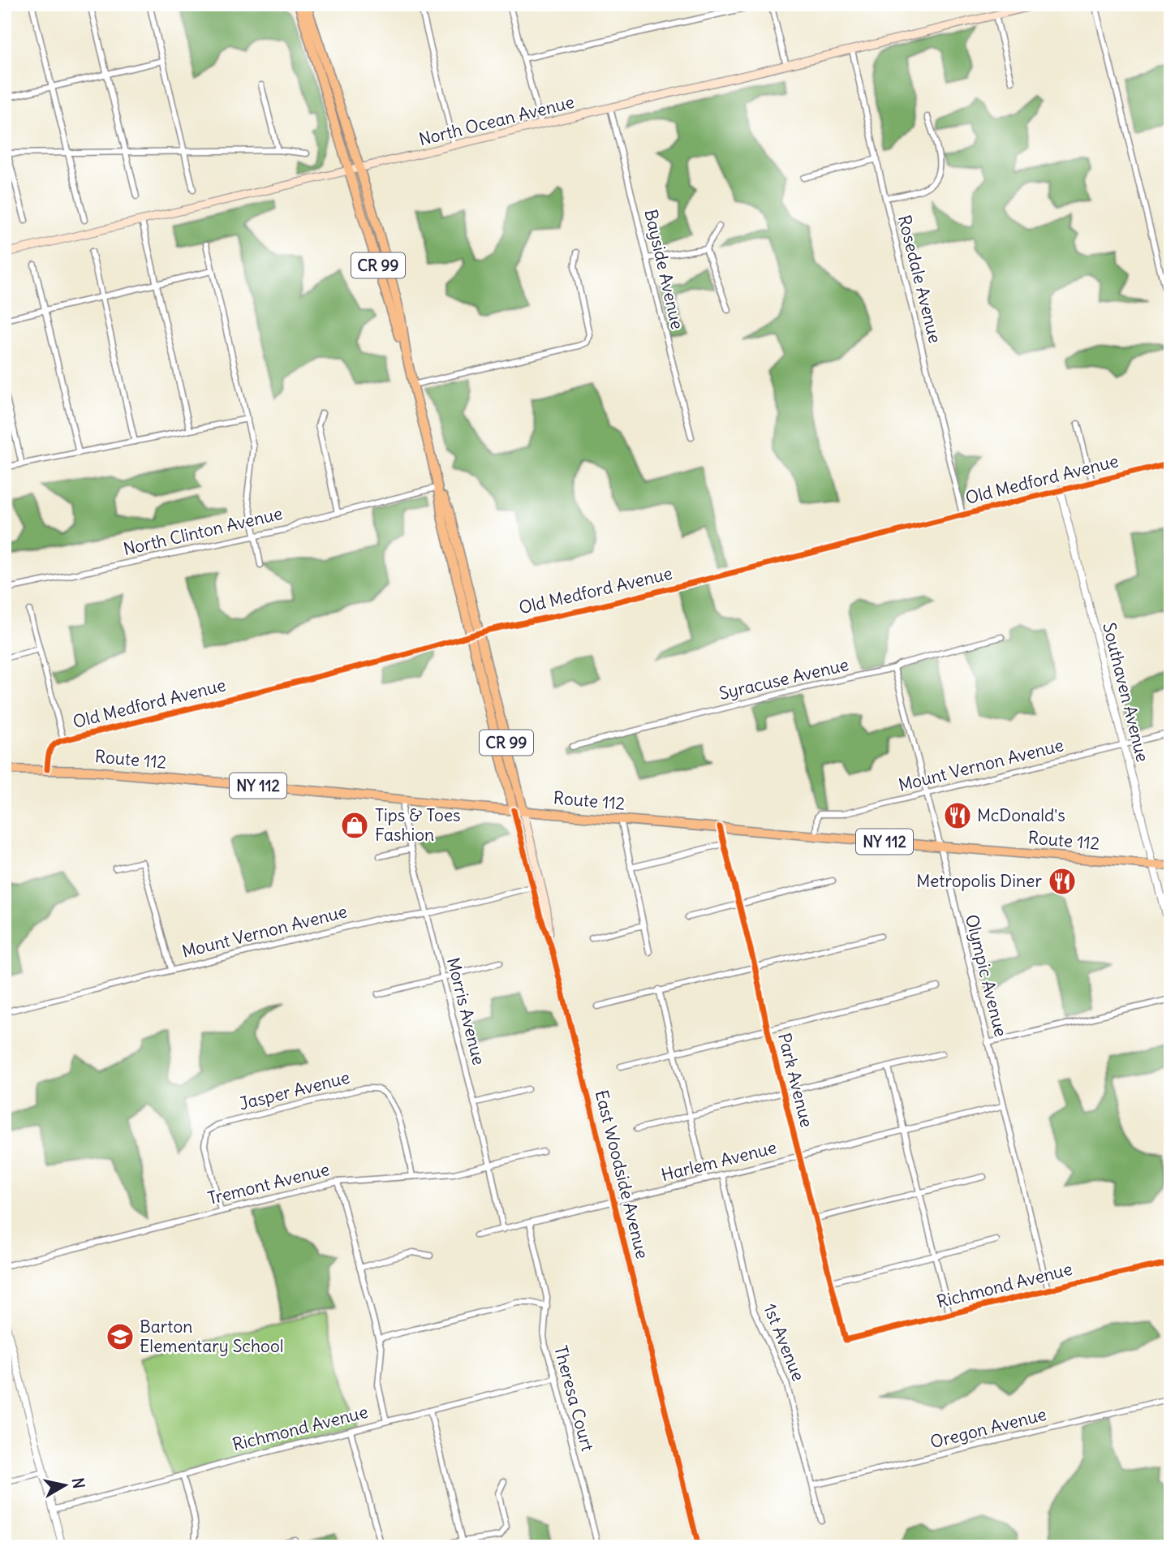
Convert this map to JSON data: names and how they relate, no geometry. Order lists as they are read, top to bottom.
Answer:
{
  "streets": {
    "main road": [
      "North Ocean Avenue",
      "CR 99",
      "Route 112",
      "NY 112",
      "East Woodside Avenue"
    ],
    "street": [
      "Bayside Avenue",
      "Rosedale Avenue",
      "Old Medford Avenue",
      "North Clinton Avenue",
      "Syracuse Avenue",
      "Southaven Avenue",
      "Mount Vernon Avenue",
      "Olympic Avenue",
      "Morris Avenue",
      "Park Avenue",
      "Jasper Avenue",
      "Harlem Avenue",
      "Tremont Avenue",
      "Richmond Avenue",
      "1st Avenue",
      "Theresa Court",
      "Oregon Avenue"
    ]
  },
  "crossings": [
    ["North Ocean Avenue", "CR 99"],
    ["North Ocean Avenue", "Bayside Avenue"],
    ["North Ocean Avenue", "Rosedale Avenue"],
    ["CR 99", "Old Medford Avenue"],
    ["CR 99", "North Clinton Avenue"],
    ["CR 99", "East Woodside Avenue"],
    ["Rosedale Avenue", "Old Medford Avenue"],
    ["Old Medford Avenue", "Southaven Avenue"],
    ["Old Medford Avenue", "Route 112"],
    ["Old Medford Avenue", "East Woodside Avenue"],
    ["Syracuse Avenue", "Olympic Avenue"],
    ["Southaven Avenue", "Route 112"],
    ["Southaven Avenue", "Mount Vernon Avenue"],
    ["Route 112", "Mount Vernon Avenue"],
    ["Route 112", "Olympic Avenue"],
    ["Route 112", "Morris Avenue"],
    ["Route 112", "Park Avenue"],
    ["Route 112", "East Woodside Avenue"],
    ["Mount Vernon Avenue", "Olympic Avenue"],
    ["Mount Vernon Avenue", "Morris Avenue"],
    ["Mount Vernon Avenue", "East Woodside Avenue"],
    ["Olympic Avenue", "Harlem Avenue"],
    ["Olympic Avenue", "Richmond Avenue"],
    ["Morris Avenue", "Harlem Avenue"],
    ["Morris Avenue", "Tremont Avenue"],
    ["Park Avenue", "Harlem Avenue"],
    ["Park Avenue", "Richmond Avenue"],
    ["Jasper Avenue", "Tremont Avenue"],
    ["Harlem Avenue", "East Woodside Avenue"],
    ["Harlem Avenue", "1st Avenue"],
    ["Harlem Avenue", "Theresa Court"],
    ["Richmond Avenue", "Theresa Court"],
    ["1st Avenue", "Oregon Avenue"]
  ],
  "places": {
    "restaurant": ["McDonald's", "Metropolis Diner"],
    "shop": ["Tips & Toes Fashion"],
    "school or university": ["Barton Elementary School"]
  },
  "north": "right"
}
